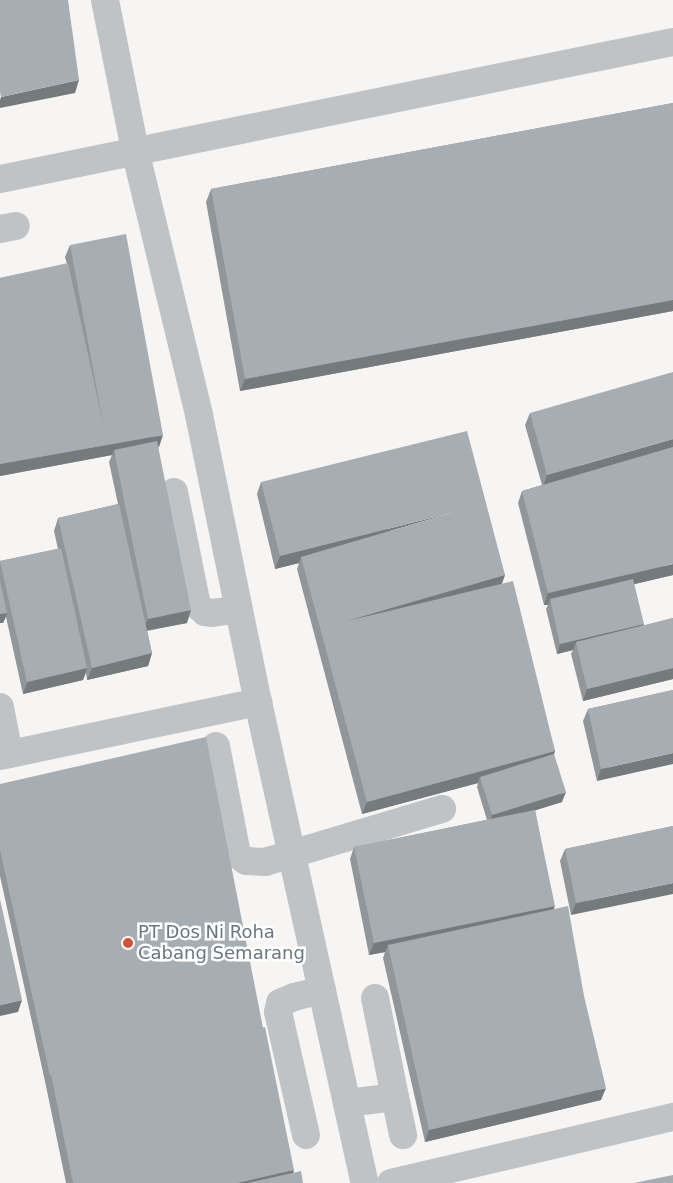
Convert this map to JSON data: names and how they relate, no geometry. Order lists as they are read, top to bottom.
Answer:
{
  "places": ["PT Dos Ni Roha Cabang Semarang"]
}
